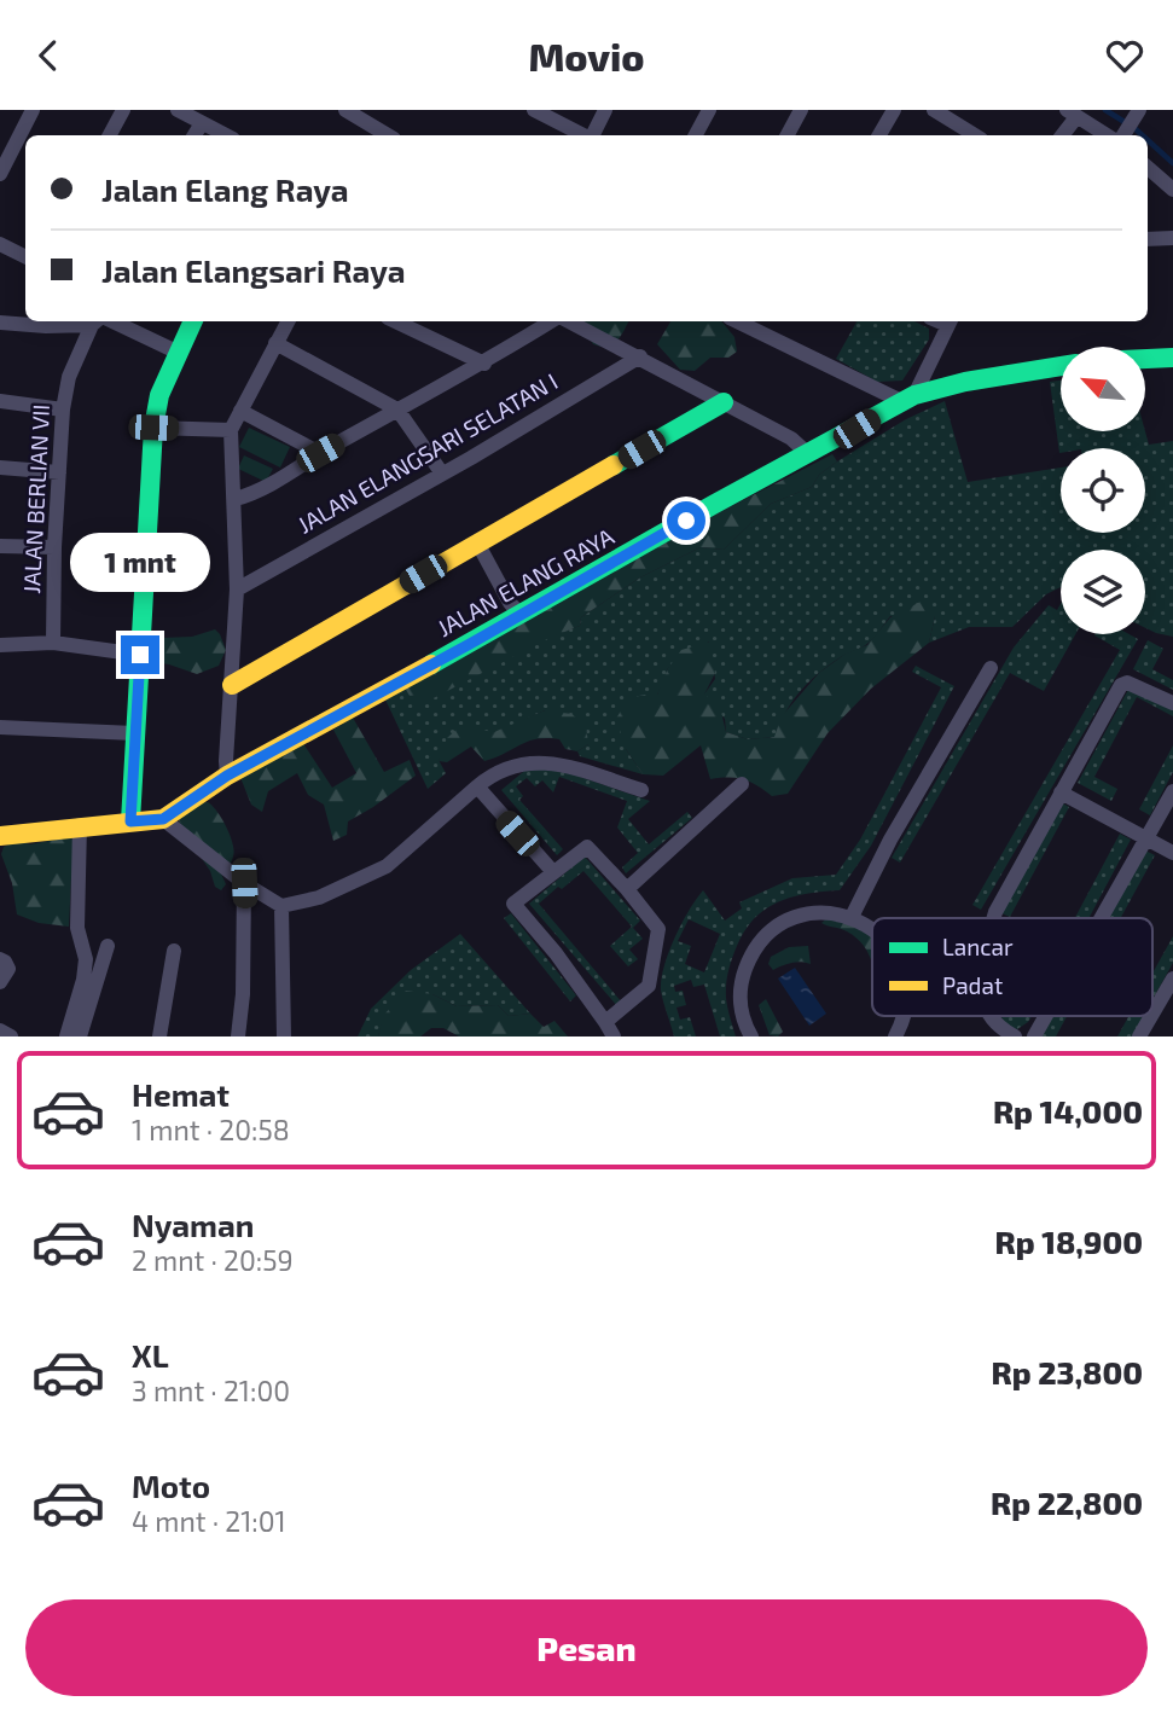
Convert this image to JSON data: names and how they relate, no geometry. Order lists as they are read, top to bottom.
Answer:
{
  "streets": {
    "main road": ["JALAN ELANG RAYA"],
    "street": ["JALAN ELANGSARI SELATAN I", "JALAN BERLIAN VII"]
  },
  "legend": ["Lancar", "Padat"],
  "north": "top left",
  "page": {
    "header": "Movio",
    "banner": ["Jalan Elang Raya", "Jalan Elangsari Raya"],
    "bubble": "1 mnt",
    "list": [
      {
        "name": "Hemat",
        "note": "1 mnt · 20:58",
        "value": "Rp 14,000"
      },
      {
        "name": "Nyaman",
        "note": "2 mnt · 20:59",
        "value": "Rp 18,900"
      },
      {
        "name": "XL",
        "note": "3 mnt · 21:00",
        "value": "Rp 23,800"
      },
      {
        "name": "Moto",
        "note": "4 mnt · 21:01",
        "value": "Rp 22,800"
      }
    ],
    "buttons": "Pesan"
  }
}
